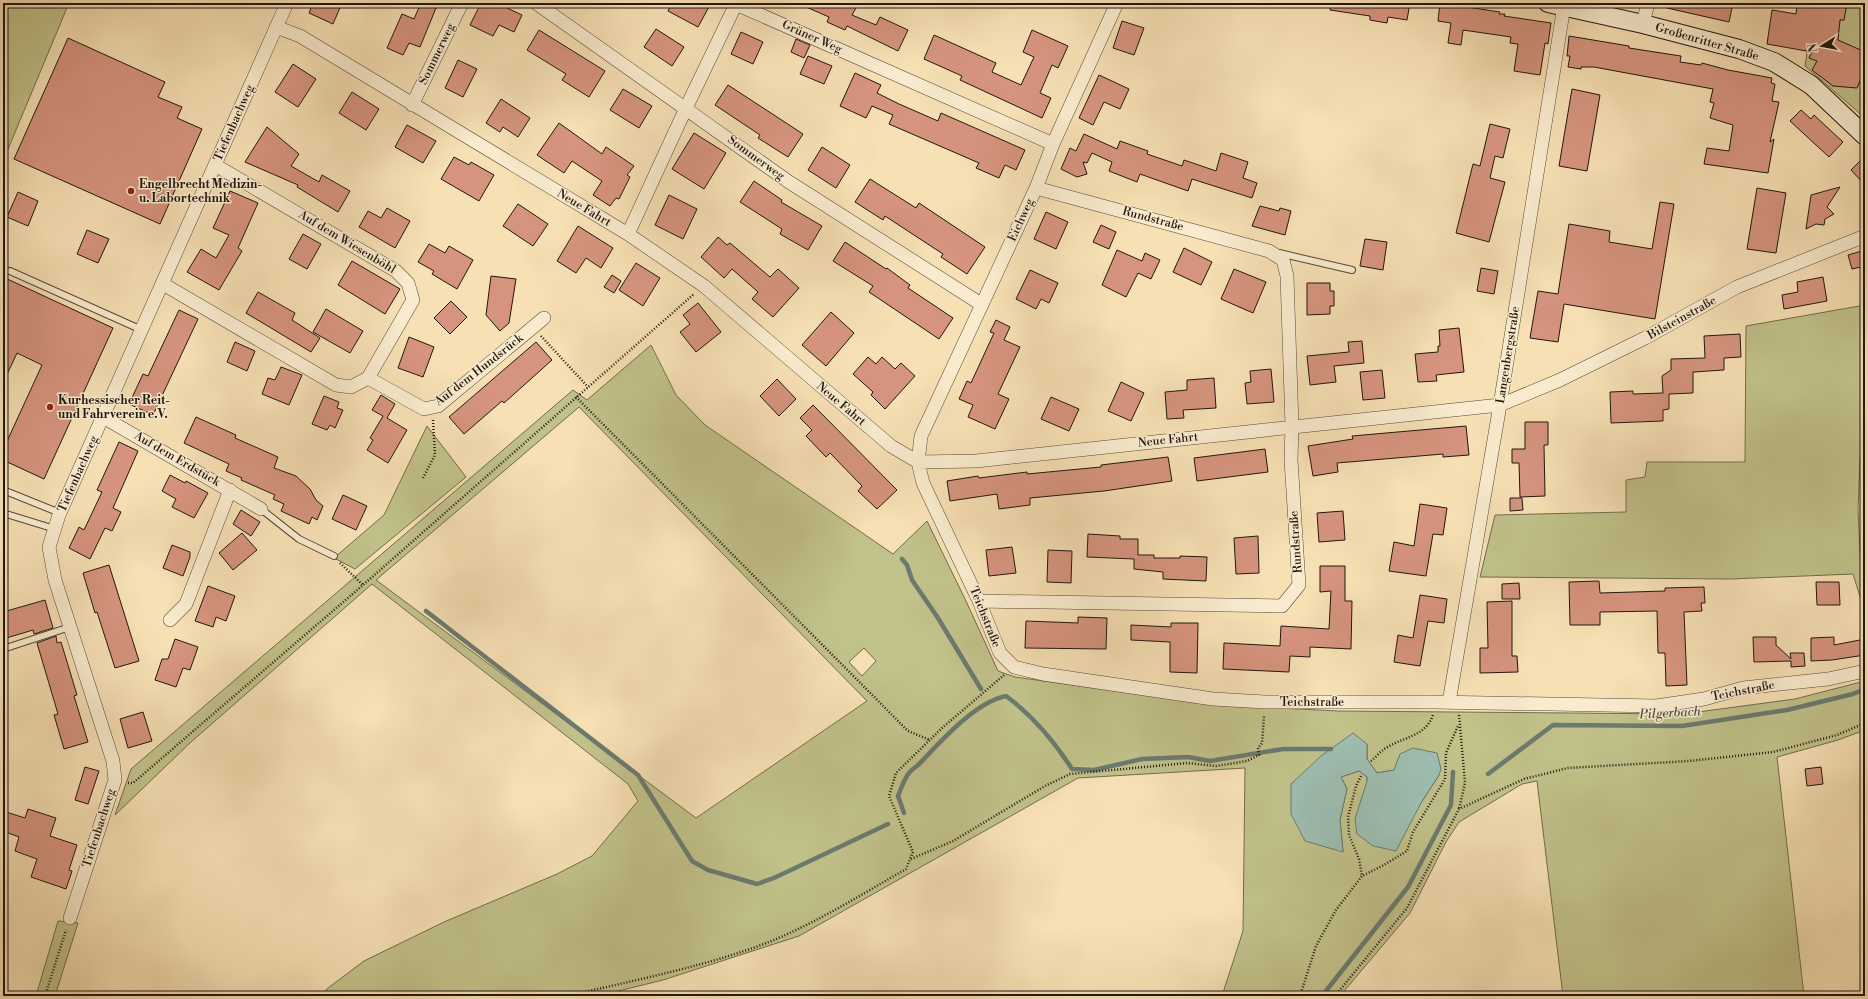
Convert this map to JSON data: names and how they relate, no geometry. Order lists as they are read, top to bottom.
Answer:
{
  "streets": {
    "main road": ["Großenritter Straße"],
    "street": [
      "Grüner Weg",
      "Sommerweg",
      "Tiefenbachweg",
      "Neue Fahrt",
      "Rundstraße",
      "Eichweg",
      "Auf dem Wiesenböhl",
      "Bilsteinstraße",
      "Langenbergstraße",
      "Auf dem Hundsrück",
      "Auf dem Erdstück",
      "Teichstraße"
    ]
  },
  "crossings": [
    ["Grüner Weg", "Sommerweg"],
    ["Grüner Weg", "Neue Fahrt"],
    ["Grüner Weg", "Eichweg"],
    ["Großenritter Straße", "Langenbergstraße"],
    ["Sommerweg", "Neue Fahrt"],
    ["Sommerweg", "Eichweg"],
    ["Tiefenbachweg", "Neue Fahrt"],
    ["Tiefenbachweg", "Auf dem Wiesenböhl"],
    ["Tiefenbachweg", "Auf dem Erdstück"],
    ["Neue Fahrt", "Rundstraße"],
    ["Neue Fahrt", "Bilsteinstraße"],
    ["Neue Fahrt", "Langenbergstraße"],
    ["Neue Fahrt", "Teichstraße"],
    ["Rundstraße", "Eichweg"],
    ["Rundstraße", "Teichstraße"],
    ["Eichweg", "Teichstraße"],
    ["Auf dem Wiesenböhl", "Auf dem Hundsrück"],
    ["Bilsteinstraße", "Langenbergstraße"],
    ["Langenbergstraße", "Teichstraße"]
  ],
  "water": ["Pilgerbach"],
  "places": ["Engelbrecht Medizin- u. Labortechnik", "Kurhessischer Reit- und Fahrverein e.V."],
  "north": "left"
}
